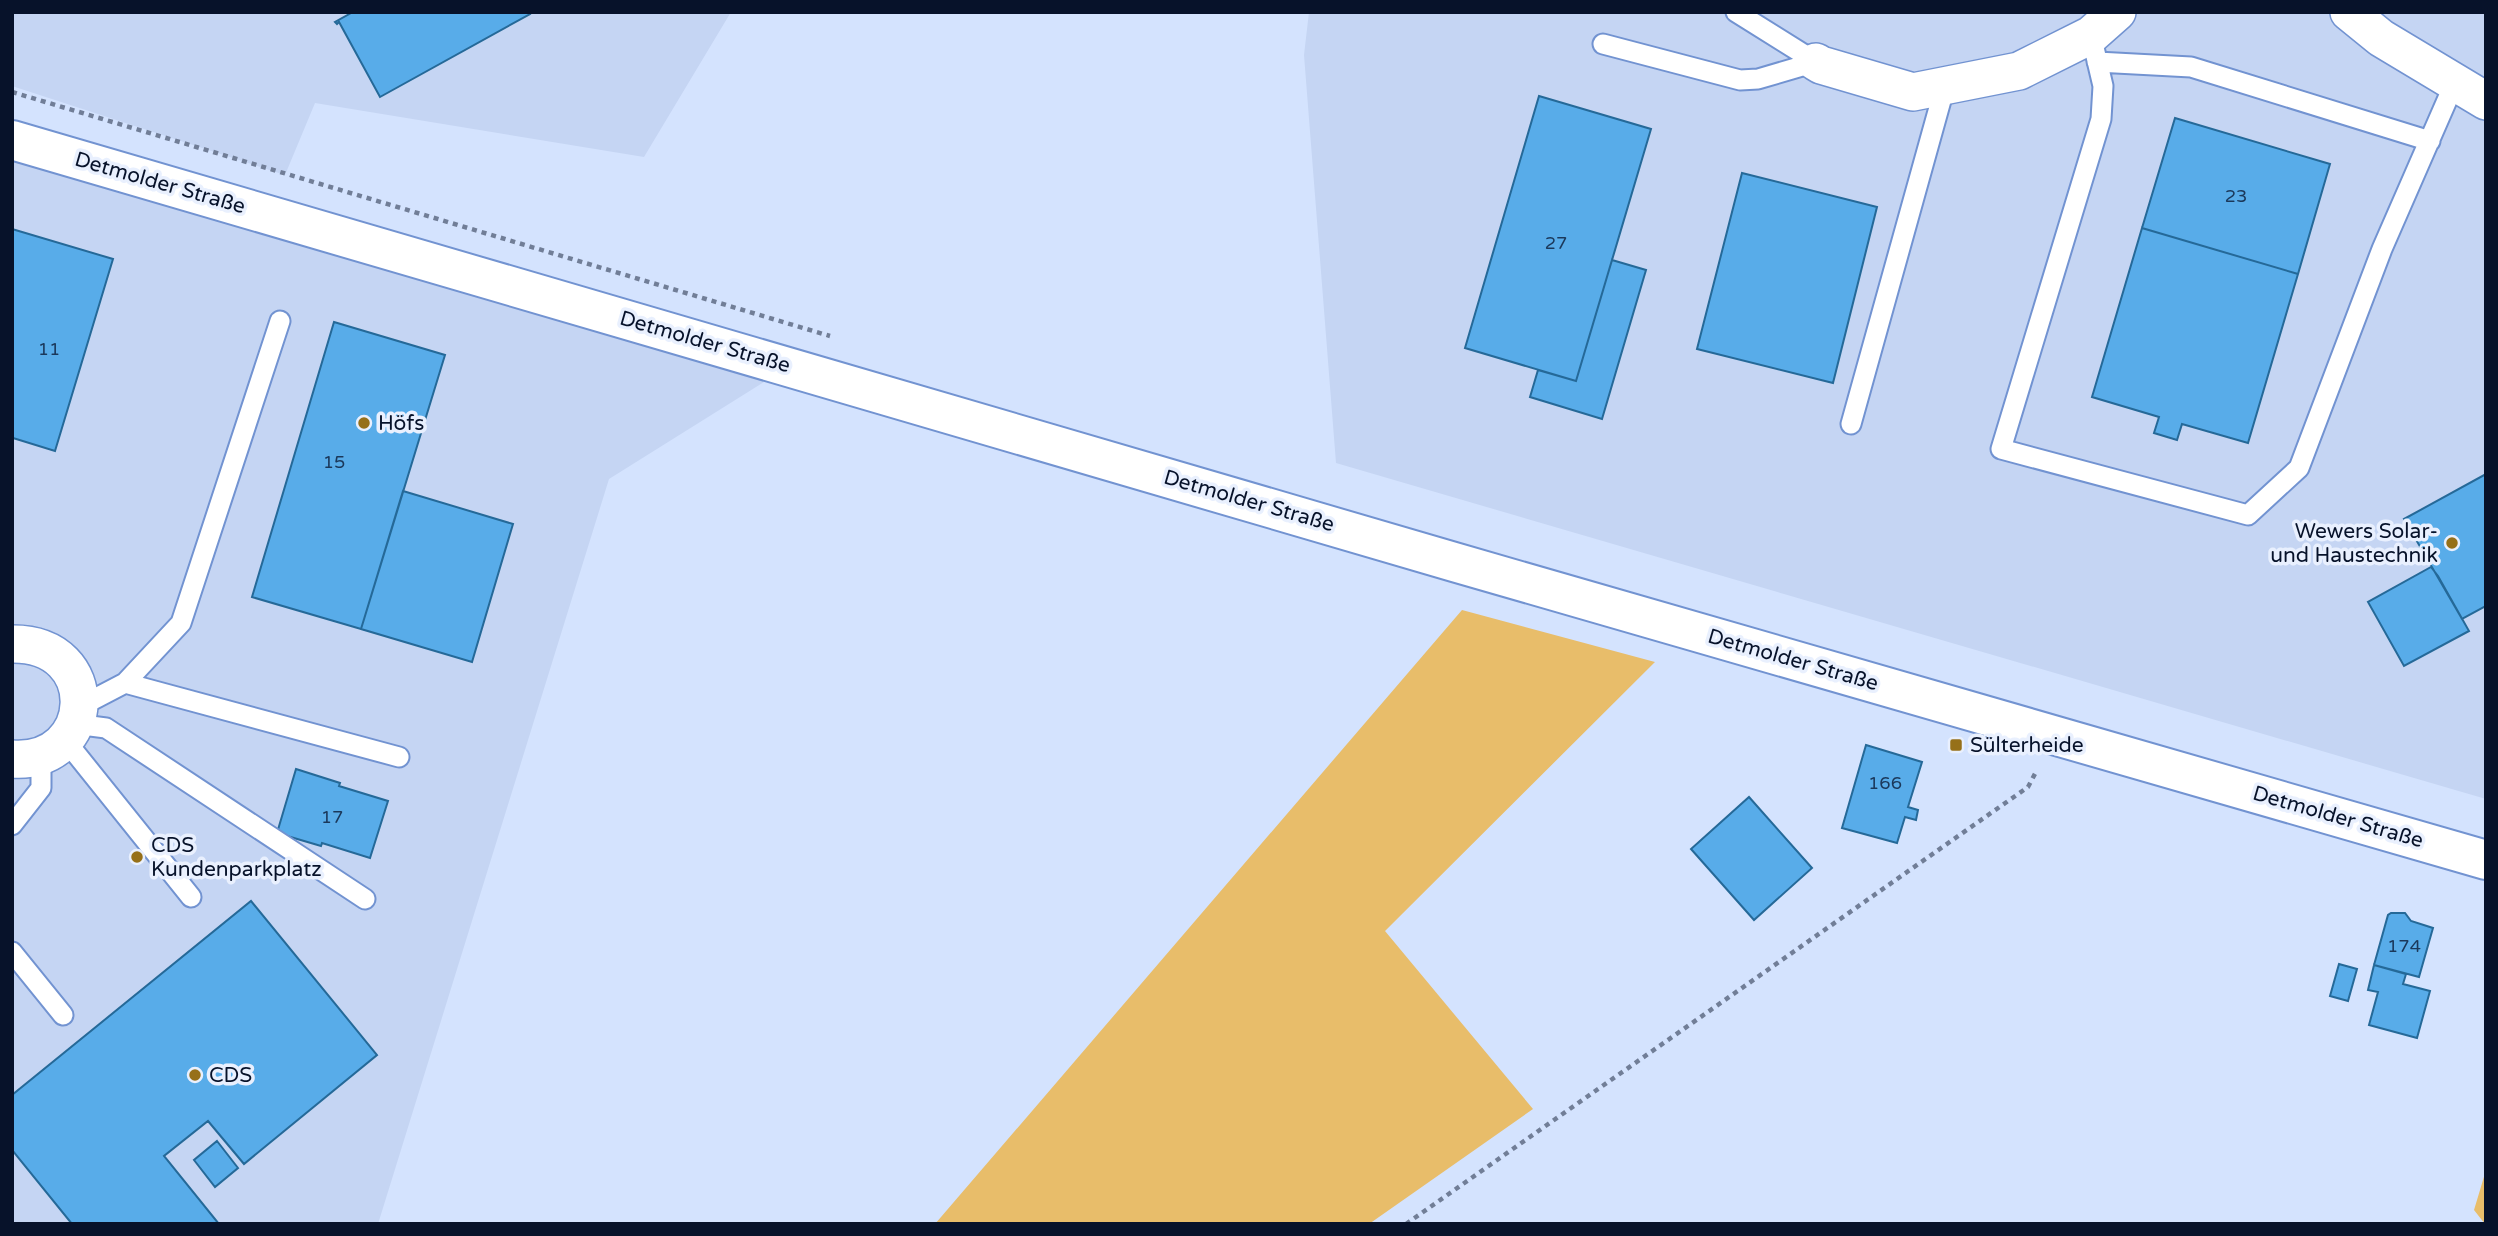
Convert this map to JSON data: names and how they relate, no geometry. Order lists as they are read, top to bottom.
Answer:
{
  "streets": {
    "main road": ["Detmolder Straße"]
  },
  "places": {
    "other": [
      "Höfs",
      "Wewers Solar- und Haustechnik",
      "CDS Kundenparkplatz",
      "CDS"
    ],
    "transit": ["Sülterheide"]
  },
  "house_numbers": [
    "23",
    "27",
    "11",
    "15",
    "166",
    "17",
    "174"
  ]
}
